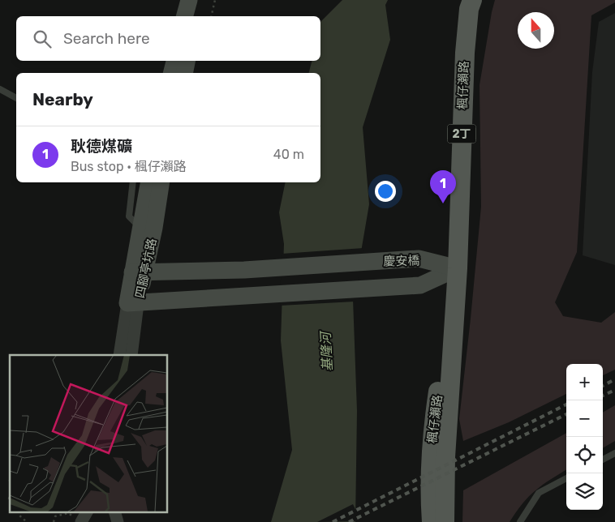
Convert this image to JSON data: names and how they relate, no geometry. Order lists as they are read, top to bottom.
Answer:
{
  "streets": {
    "main road": ["楓仔瀨路", "2丁"],
    "street": ["慶安橋", "四腳亭坑路"]
  },
  "crossings": [
    ["楓仔瀨路", "慶安橋"],
    ["慶安橋", "四腳亭坑路"]
  ],
  "water": ["基隆河"],
  "north": "top",
  "page": {
    "search": "Search here",
    "heading": "Nearby",
    "list": [
      {
        "mark": "1",
        "name": "耿德煤礦",
        "note": "Bus stop · 楓仔瀨路",
        "value": "40 m"
      }
    ],
    "pins": "1",
    "map_buttons": ["+", "−"]
  }
}
